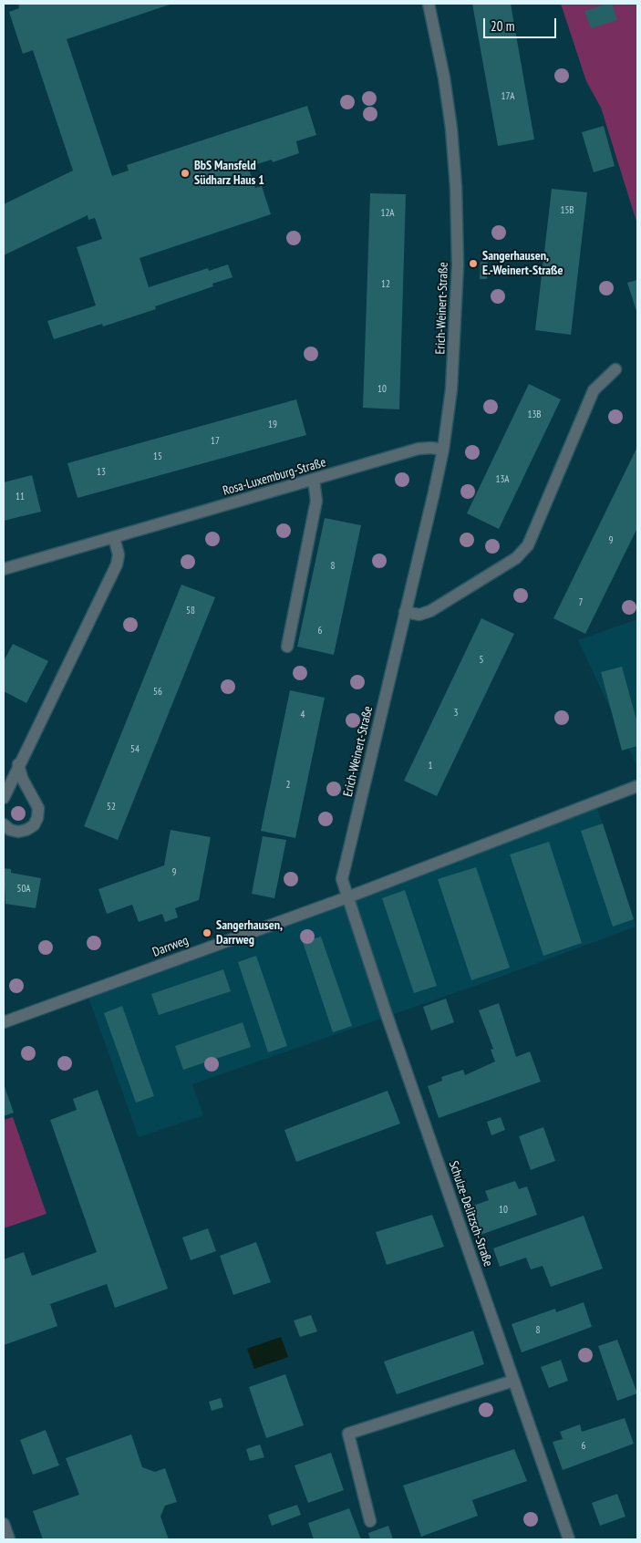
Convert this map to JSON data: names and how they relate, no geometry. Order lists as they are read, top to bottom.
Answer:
{
  "streets": {
    "street": [
      "Erich-Weinert-Straße",
      "Rosa-Luxemburg-Straße",
      "Darrweg",
      "Schulze-Delitzsch-Straße"
    ]
  },
  "crossings": [
    ["Erich-Weinert-Straße", "Rosa-Luxemburg-Straße"],
    ["Erich-Weinert-Straße", "Darrweg"],
    ["Erich-Weinert-Straße", "Schulze-Delitzsch-Straße"],
    ["Darrweg", "Schulze-Delitzsch-Straße"]
  ],
  "places": ["BbS Mansfeld Südharz Haus 1", "Sangerhausen, E.-Weinert-Straße", "Sangerhausen, Darrweg"],
  "house_numbers": [
    "17A",
    "15B",
    "12A",
    "12",
    "10",
    "13B",
    "19",
    "17",
    "15",
    "13",
    "13A",
    "11",
    "9",
    "8",
    "7",
    "58",
    "6",
    "5",
    "56",
    "3",
    "4",
    "54",
    "1",
    "2",
    "52",
    "9",
    "50A",
    "10",
    "8",
    "6"
  ],
  "scale_bar": "20 m"
}
